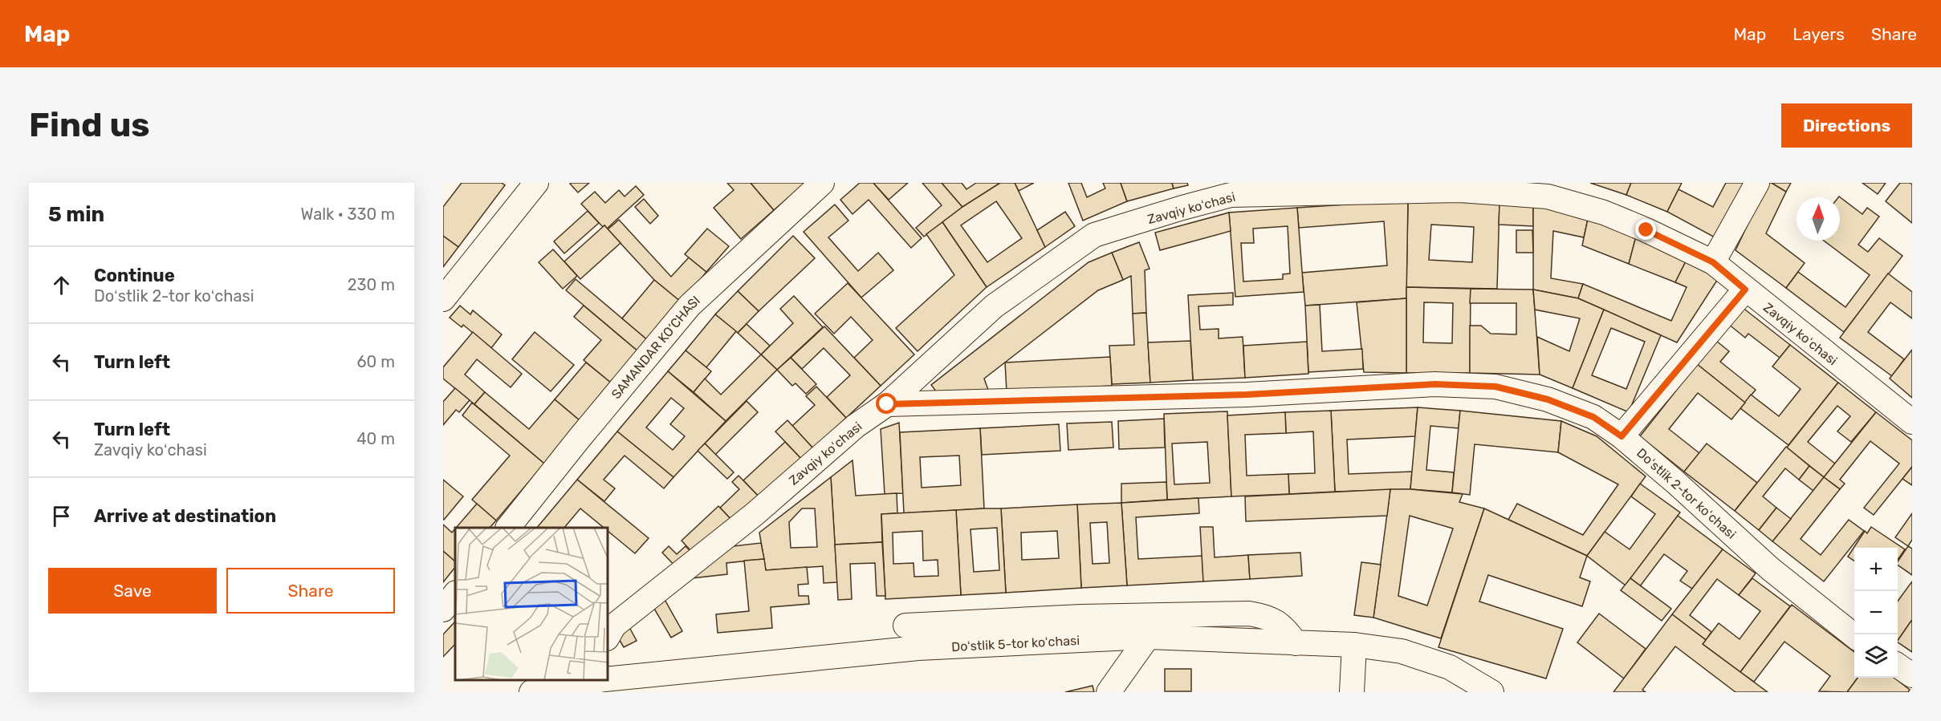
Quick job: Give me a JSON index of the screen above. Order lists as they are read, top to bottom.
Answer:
{
  "streets": {
    "street": [
      "Zavqiy koʻchasi",
      "SAMANDAR KO‘CHASI",
      "Doʻstlik 2-tor koʻchasi",
      "Doʻstlik 5-tor koʻchasi"
    ]
  },
  "crossings": [
    ["Zavqiy koʻchasi", "Doʻstlik 2-tor koʻchasi"]
  ],
  "north": "top",
  "page": {
    "header": "Map",
    "nav": ["Map", "Layers", "Share"],
    "buttons": [
      "Directions",
      ["Save", "Share"]
    ],
    "title": "Find us",
    "heading": ["5 min", "Walk · 330 m"],
    "list": [
      ["Continue", "Doʻstlik 2-tor koʻchasi", "230 m"],
      ["Turn left", "60 m"],
      ["Turn left", "Zavqiy koʻchasi", "40 m"],
      "Arrive at destination"
    ],
    "map_buttons": ["+", "−"]
  }
}
